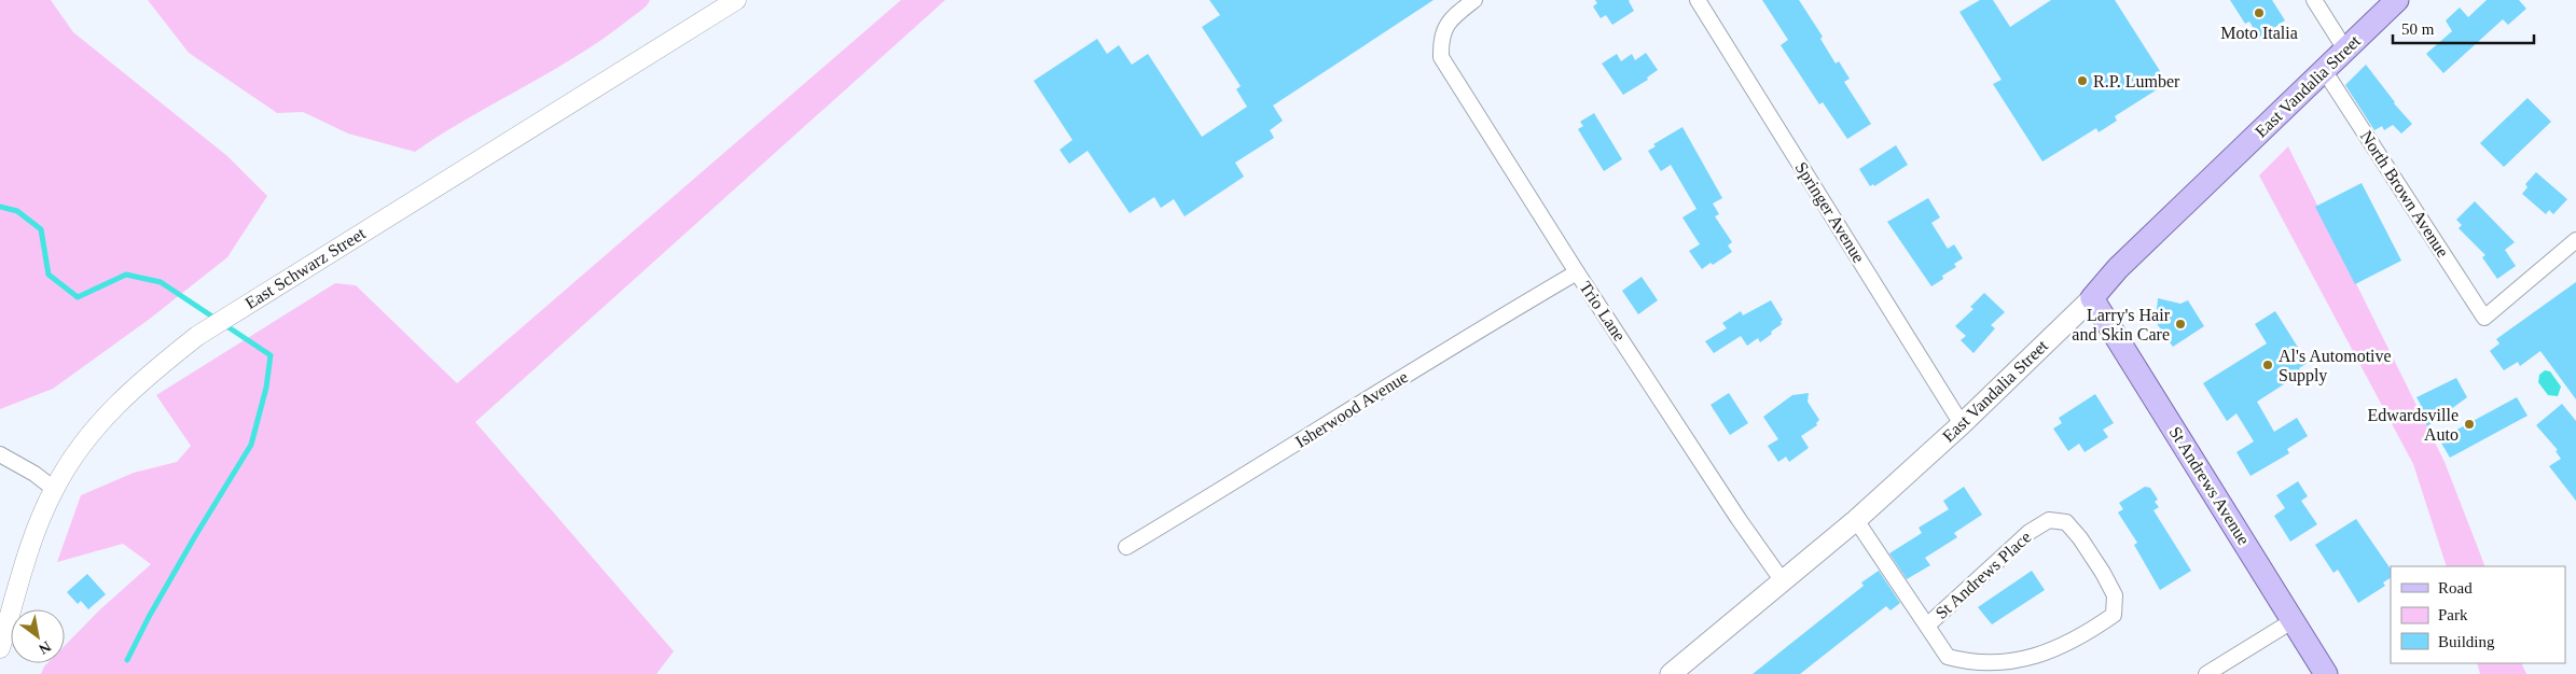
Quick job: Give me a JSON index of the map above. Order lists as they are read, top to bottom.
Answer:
{
  "streets": {
    "main road": ["East Vandalia Street", "St Andrews Avenue"],
    "street": [
      "North Brown Avenue",
      "Springer Avenue",
      "East Schwarz Street",
      "Trio Lane",
      "Isherwood Avenue",
      "St Andrews Place"
    ]
  },
  "crossings": [
    ["East Vandalia Street", "North Brown Avenue"],
    ["East Vandalia Street", "Springer Avenue"],
    ["East Vandalia Street", "Trio Lane"],
    ["East Vandalia Street", "St Andrews Avenue"],
    ["East Vandalia Street", "St Andrews Place"],
    ["Trio Lane", "Isherwood Avenue"]
  ],
  "places": [
    "Moto Italia",
    "R.P. Lumber",
    "Larry's Hair and Skin Care",
    "Al's Automotive Supply",
    "Edwardsville Auto"
  ],
  "legend": ["Road", "Park", "Building"],
  "scale_bar": "50 m",
  "north": "bottom right"
}
